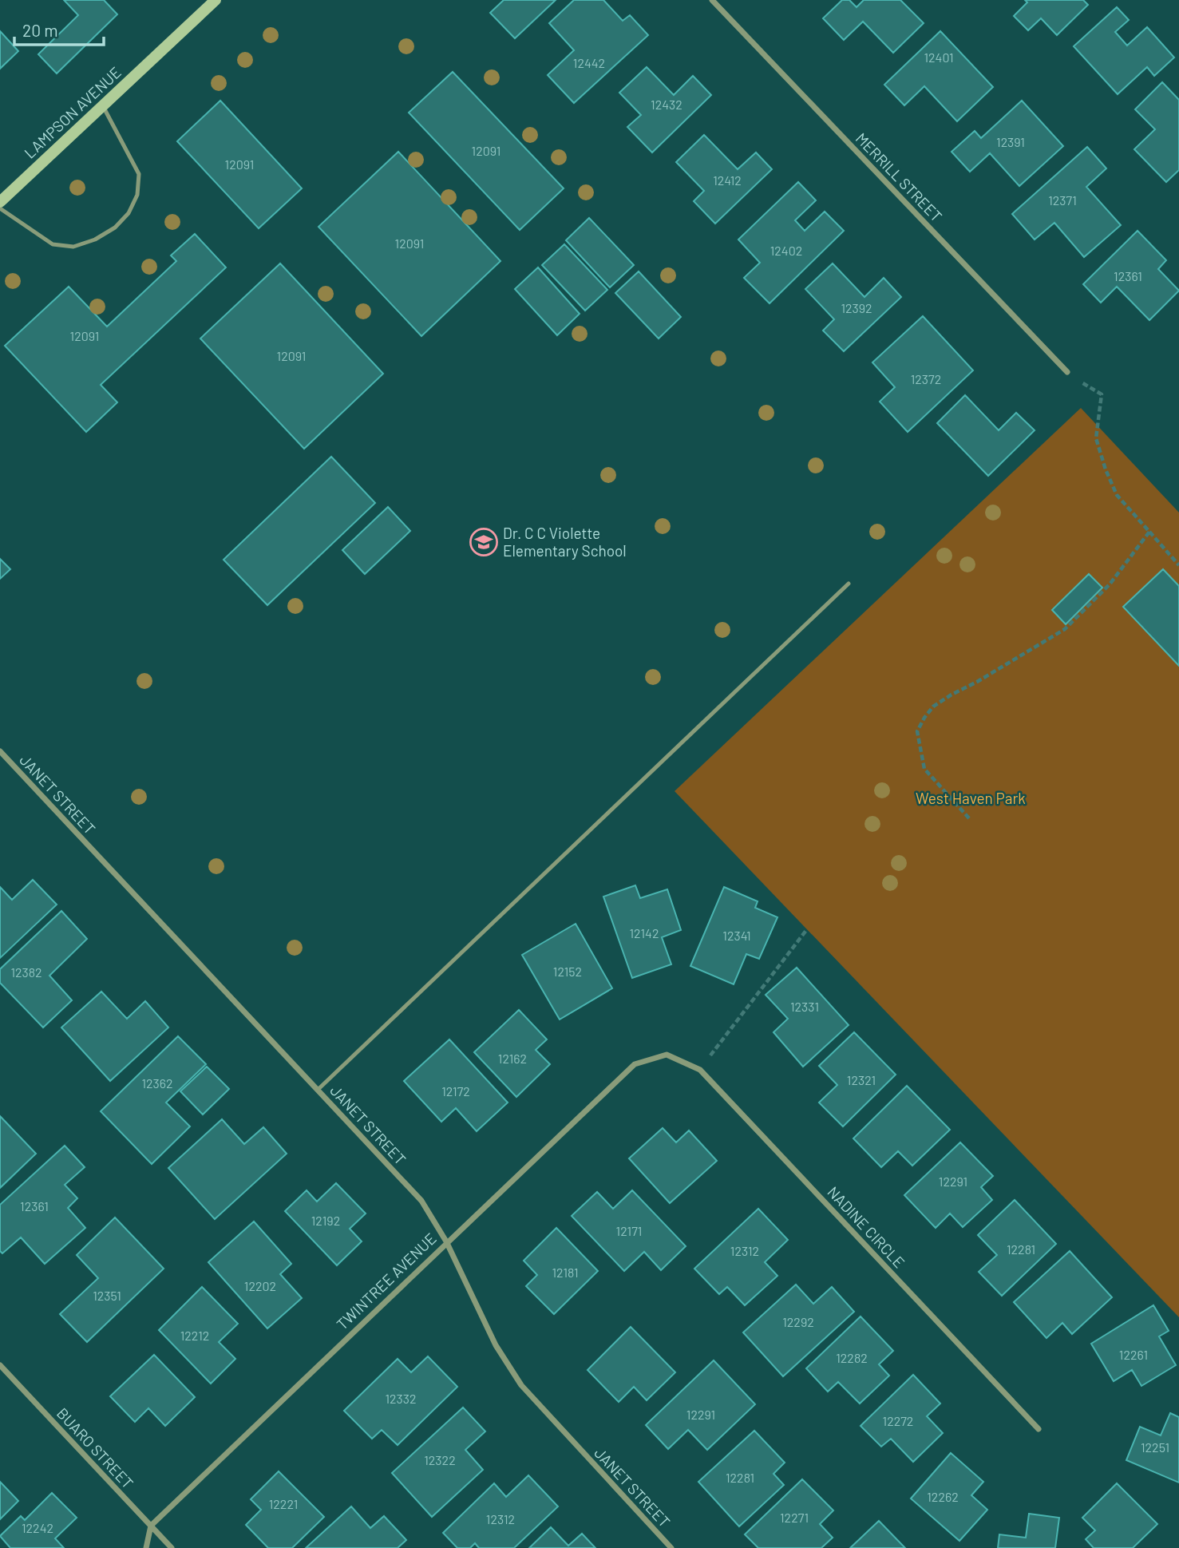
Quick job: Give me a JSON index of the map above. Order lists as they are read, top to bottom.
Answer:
{
  "streets": {
    "street": [
      "LAMPSON AVENUE",
      "MERRILL STREET",
      "JANET STREET",
      "NADINE CIRCLE",
      "TWINTREE AVENUE",
      "BUARO STREET"
    ]
  },
  "crossings": [
    ["JANET STREET", "TWINTREE AVENUE"],
    ["NADINE CIRCLE", "TWINTREE AVENUE"],
    ["TWINTREE AVENUE", "BUARO STREET"]
  ],
  "parks": ["West Haven Park"],
  "places": {
    "school or university": ["Dr. C C Violette Elementary School"]
  },
  "house_numbers": [
    "12401",
    "12442",
    "12432",
    "12391",
    "12091",
    "12091",
    "12412",
    "12371",
    "12091",
    "12402",
    "12361",
    "12392",
    "12091",
    "12091",
    "12372",
    "12142",
    "12341",
    "12152",
    "12382",
    "12331",
    "12162",
    "12321",
    "12362",
    "12172",
    "12291",
    "12361",
    "12192",
    "12171",
    "12281",
    "12312",
    "12181",
    "12202",
    "12351",
    "12292",
    "12212",
    "12261",
    "12282",
    "12332",
    "12291",
    "12272",
    "12251",
    "12322",
    "12281",
    "12262",
    "12221",
    "12271",
    "12312",
    "12242"
  ],
  "scale_bar": "20 m"
}
